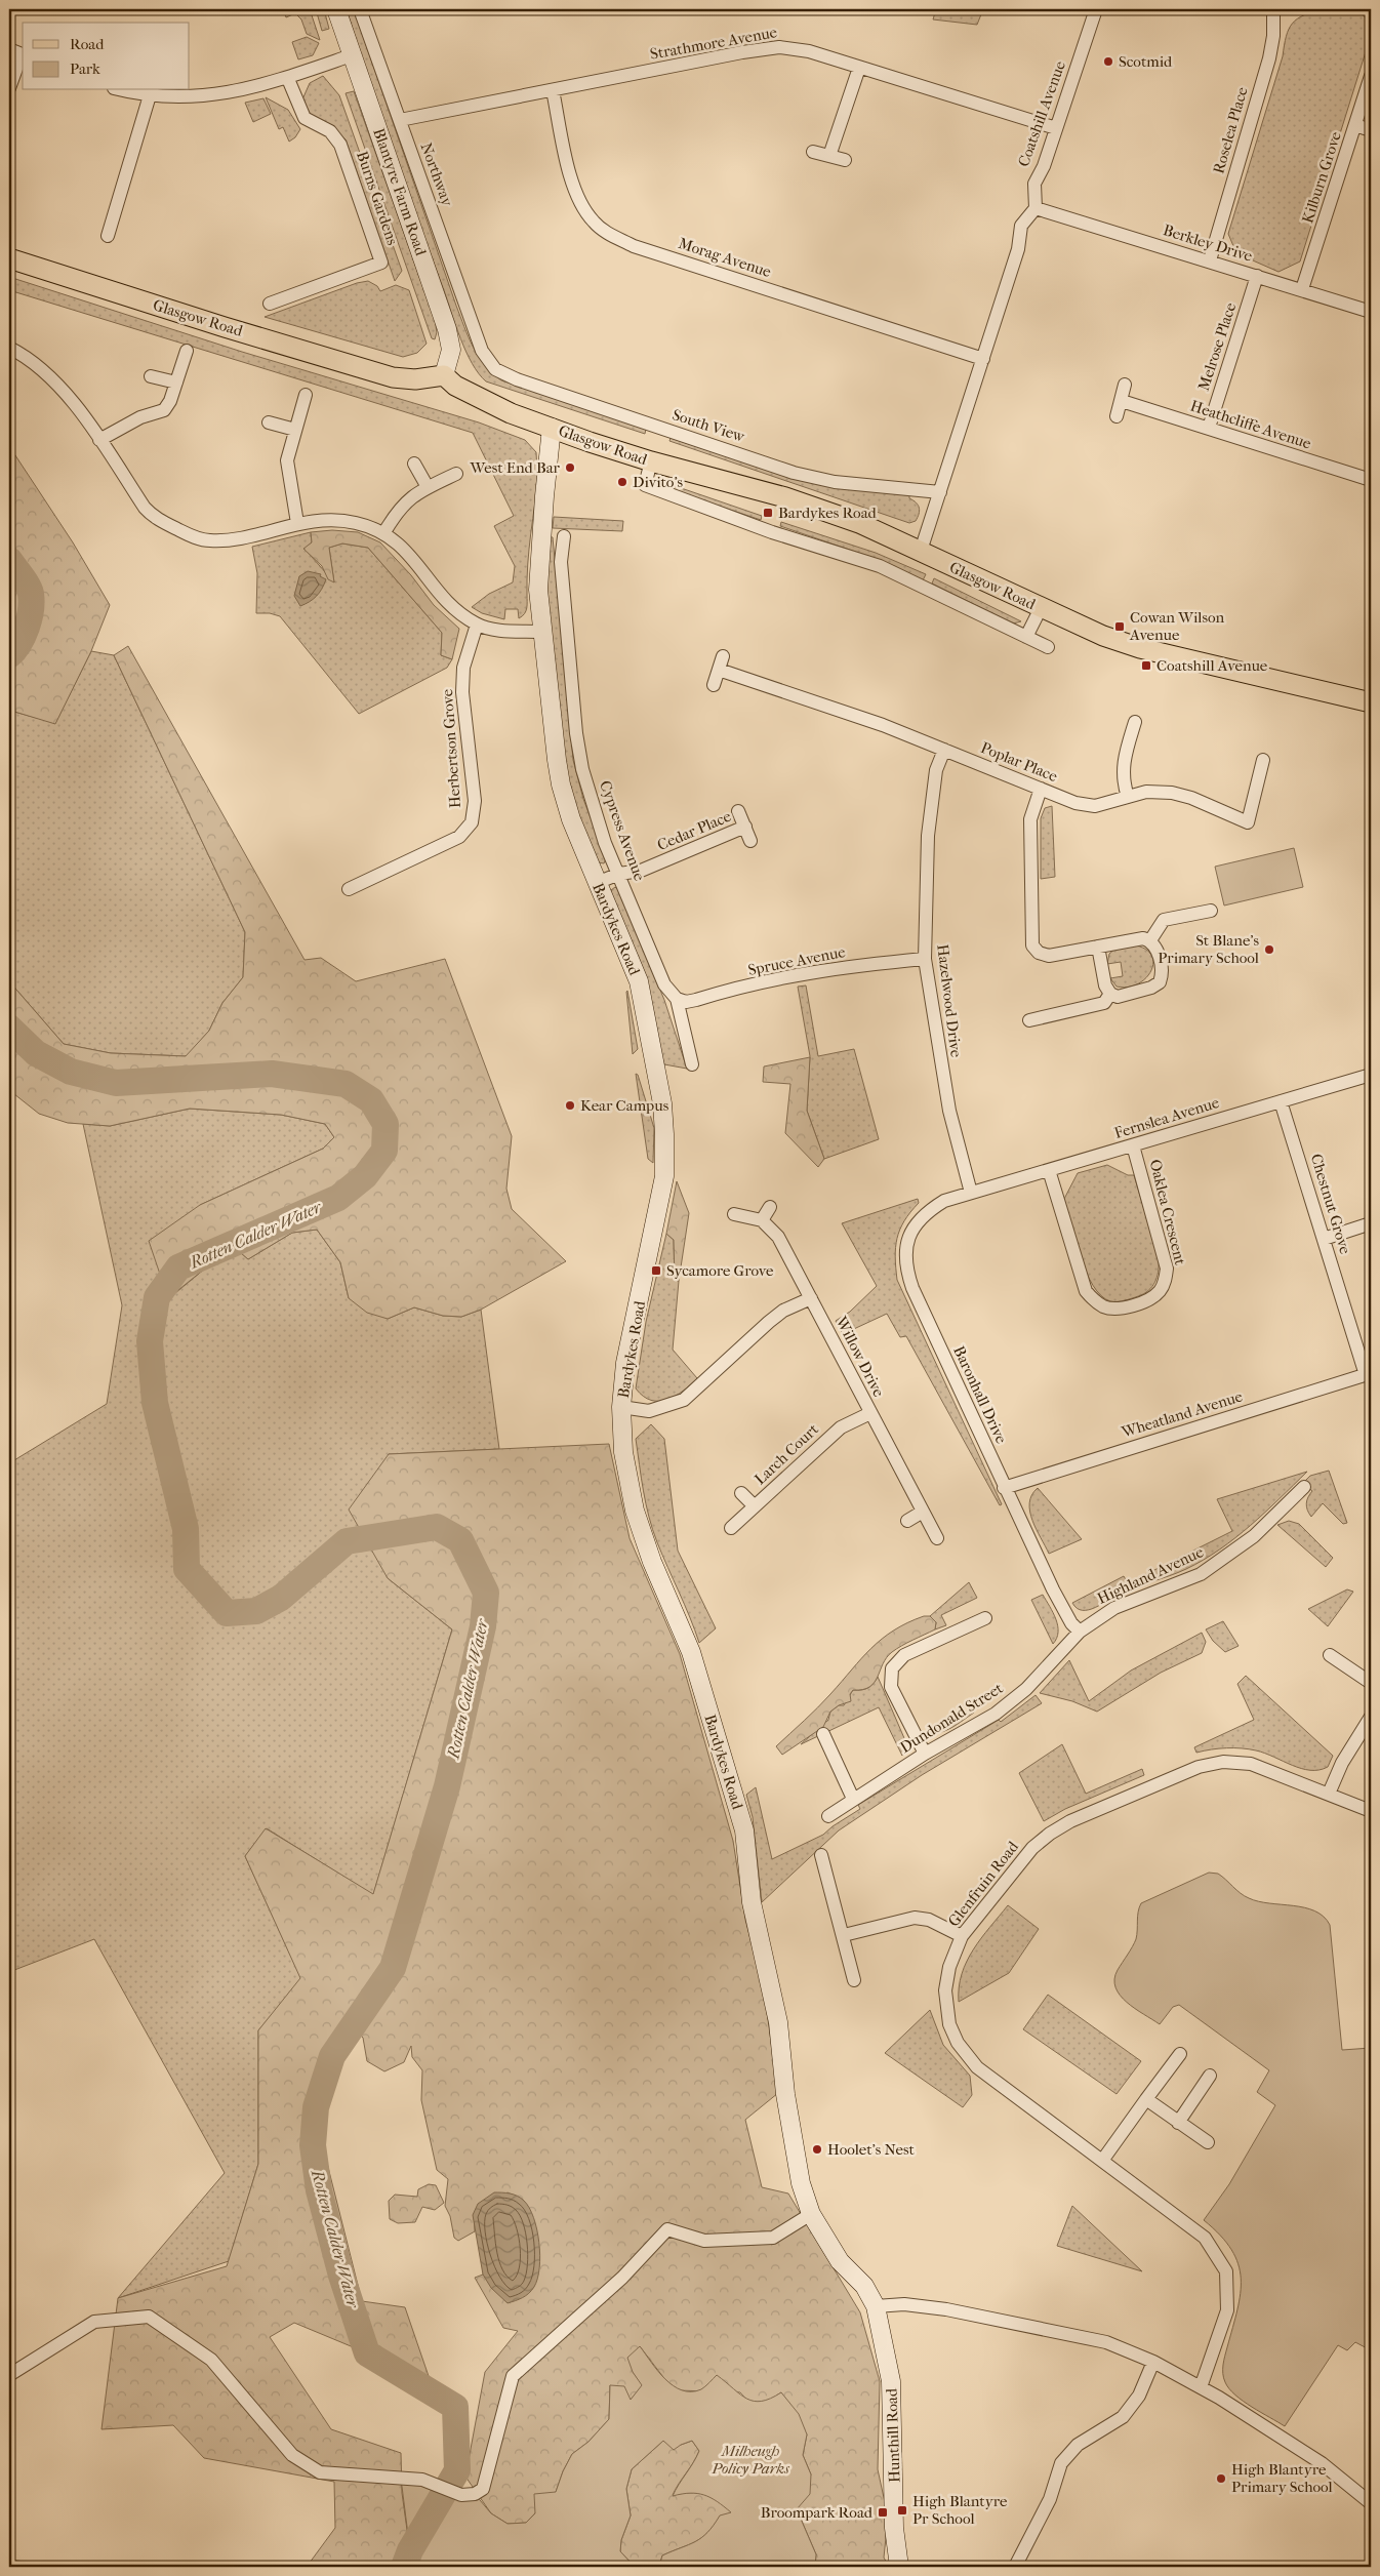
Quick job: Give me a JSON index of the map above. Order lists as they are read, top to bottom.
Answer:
{
  "streets": {
    "main road": [
      "Blantyre Farm Road",
      "Glasgow Road",
      "Bardykes Road",
      "Hunthill Road"
    ],
    "street": [
      "Strathmore Avenue",
      "Coatshill Avenue",
      "Roselea Place",
      "Northway",
      "Kilburn Grove",
      "Burns Gardens",
      "Berkley Drive",
      "Morag Avenue",
      "Melrose Place",
      "Heathcliffe Avenue",
      "South View",
      "Herbertson Grove",
      "Poplar Place",
      "Cypress Avenue",
      "Cedar Place",
      "Spruce Avenue",
      "Hazelwood Drive",
      "Fernslea Avenue",
      "Chestnut Grove",
      "Oaklea Crescent",
      "Willow Drive",
      "Baronhall Drive",
      "Wheatland Avenue",
      "Larch Court",
      "Highland Avenue",
      "Dundonald Street",
      "Glenfruin Road"
    ]
  },
  "crossings": [
    ["Strathmore Avenue", "Coatshill Avenue"],
    ["Strathmore Avenue", "Northway"],
    ["Strathmore Avenue", "Morag Avenue"],
    ["Coatshill Avenue", "Berkley Drive"],
    ["Roselea Place", "Berkley Drive"],
    ["Northway", "South View"],
    ["Kilburn Grove", "Berkley Drive"],
    ["Blantyre Farm Road", "Glasgow Road"],
    ["Berkley Drive", "Melrose Place"],
    ["Glasgow Road", "Bardykes Road"],
    ["Melrose Place", "Heathcliffe Avenue"],
    ["Poplar Place", "Hazelwood Drive"],
    ["Cypress Avenue", "Cedar Place"],
    ["Cypress Avenue", "Spruce Avenue"],
    ["Cedar Place", "Bardykes Road"],
    ["Bardykes Road", "Hunthill Road"],
    ["Spruce Avenue", "Hazelwood Drive"],
    ["Hazelwood Drive", "Fernslea Avenue"],
    ["Hazelwood Drive", "Baronhall Drive"],
    ["Fernslea Avenue", "Chestnut Grove"],
    ["Fernslea Avenue", "Oaklea Crescent"],
    ["Fernslea Avenue", "Baronhall Drive"],
    ["Chestnut Grove", "Wheatland Avenue"],
    ["Willow Drive", "Larch Court"],
    ["Baronhall Drive", "Wheatland Avenue"],
    ["Baronhall Drive", "Highland Avenue"],
    ["Baronhall Drive", "Dundonald Street"],
    ["Highland Avenue", "Dundonald Street"]
  ],
  "water": ["Rotten Calder Water"],
  "parks": ["Milheugh Policy Parks"],
  "places": {
    "other": [
      "Scotmid",
      "West End Bar",
      "Divito's",
      "St Blane's Primary School",
      "Kear Campus",
      "Hoolet's Nest",
      "High Blantyre Primary School"
    ],
    "transit": [
      "Bardykes Road",
      "Cowan Wilson Avenue",
      "Coatshill Avenue",
      "Sycamore Grove",
      "High Blantyre Pr School",
      "Broompark Road"
    ]
  },
  "legend": ["Road", "Park"]
}
